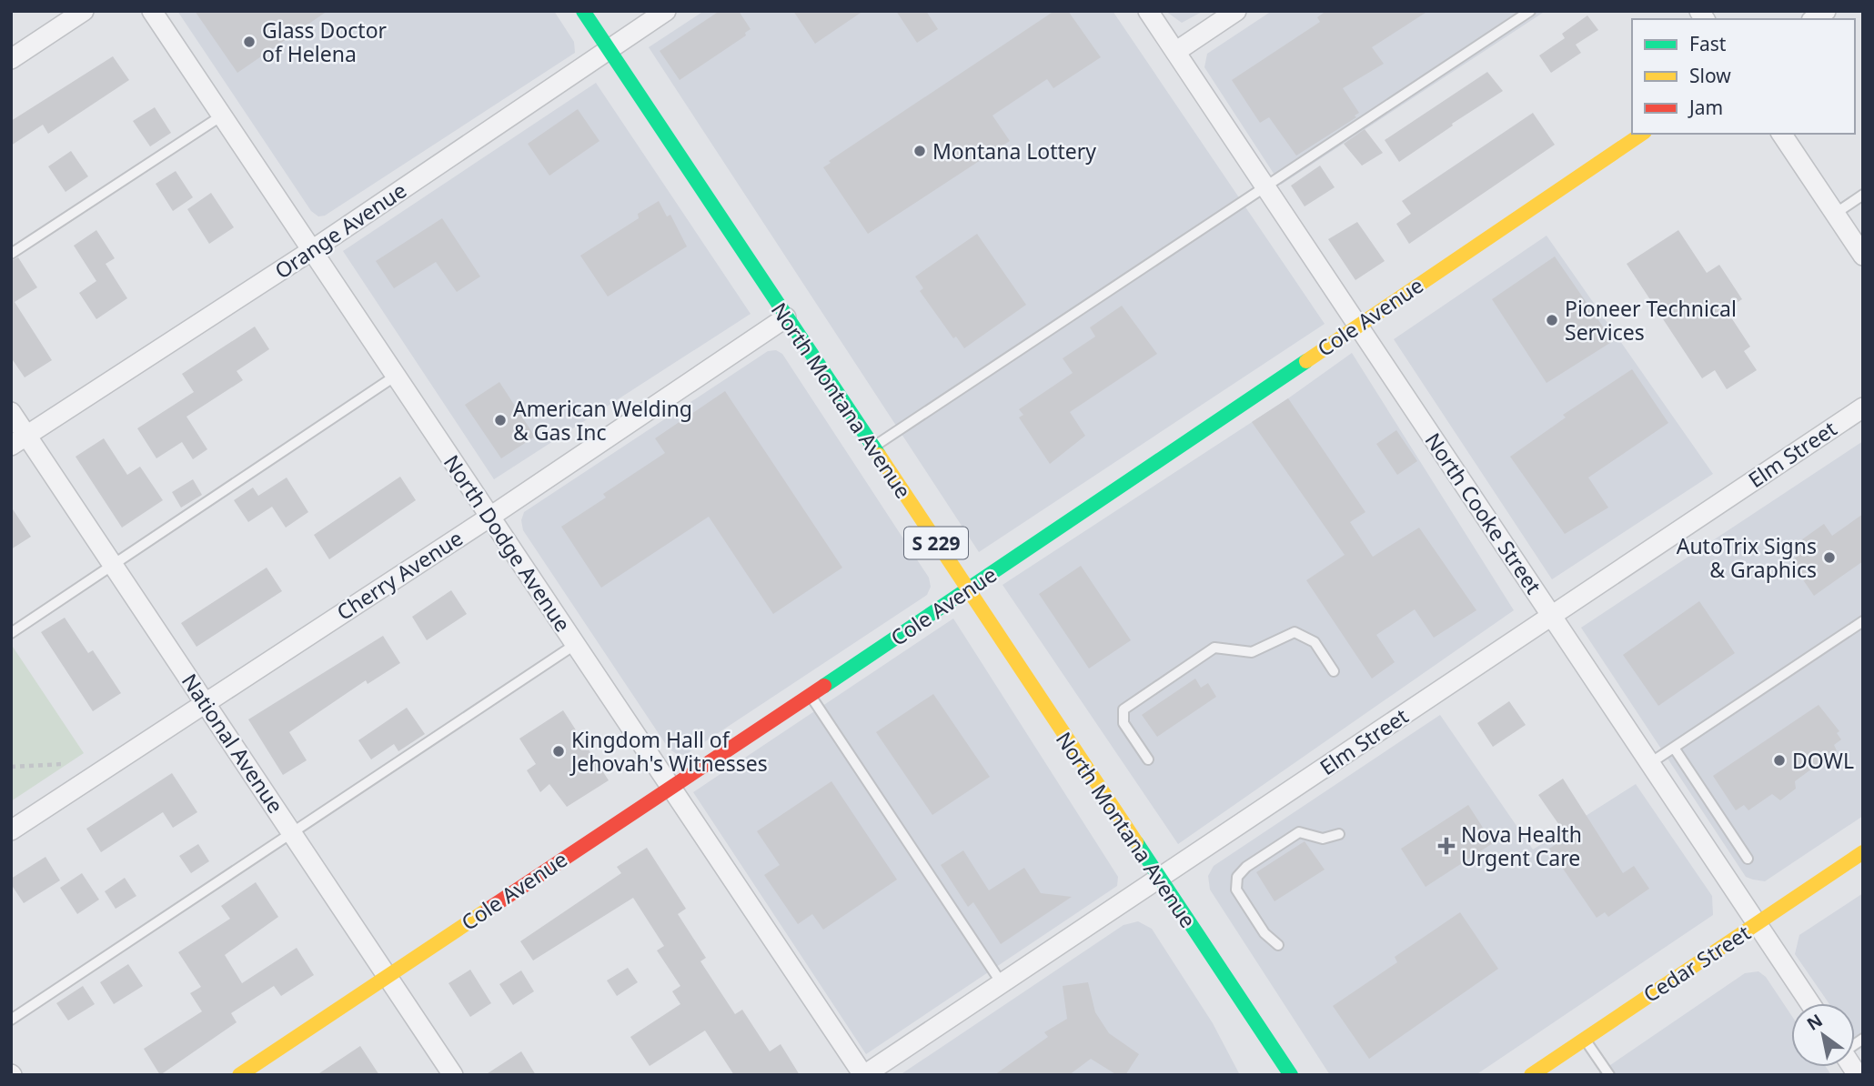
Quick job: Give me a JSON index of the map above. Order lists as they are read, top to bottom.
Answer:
{
  "streets": {
    "street": [
      "Orange Avenue",
      "Cole Avenue",
      "North Montana Avenue",
      "Elm Street",
      "North Cooke Street",
      "North Dodge Avenue",
      "S 229",
      "Cherry Avenue",
      "National Avenue",
      "Cedar Street"
    ]
  },
  "crossings": [
    ["Orange Avenue", "North Montana Avenue"],
    ["Orange Avenue", "North Dodge Avenue"],
    ["Orange Avenue", "National Avenue"],
    ["Cole Avenue", "North Montana Avenue"],
    ["Cole Avenue", "North Cooke Street"],
    ["Cole Avenue", "North Dodge Avenue"],
    ["Cole Avenue", "National Avenue"],
    ["North Montana Avenue", "Elm Street"],
    ["North Montana Avenue", "Cherry Avenue"],
    ["Elm Street", "North Cooke Street"],
    ["Elm Street", "North Dodge Avenue"],
    ["North Cooke Street", "Cedar Street"],
    ["North Dodge Avenue", "Cherry Avenue"],
    ["Cherry Avenue", "National Avenue"]
  ],
  "places": {
    "other": [
      "Glass Doctor of Helena",
      "Montana Lottery",
      "Pioneer Technical Services",
      "American Welding & Gas Inc",
      "AutoTrix Signs & Graphics",
      "Kingdom Hall of Jehovah's Witnesses",
      "DOWL"
    ],
    "health": ["Nova Health Urgent Care"]
  },
  "legend": ["Fast", "Slow", "Jam"],
  "north": "top left"
}
